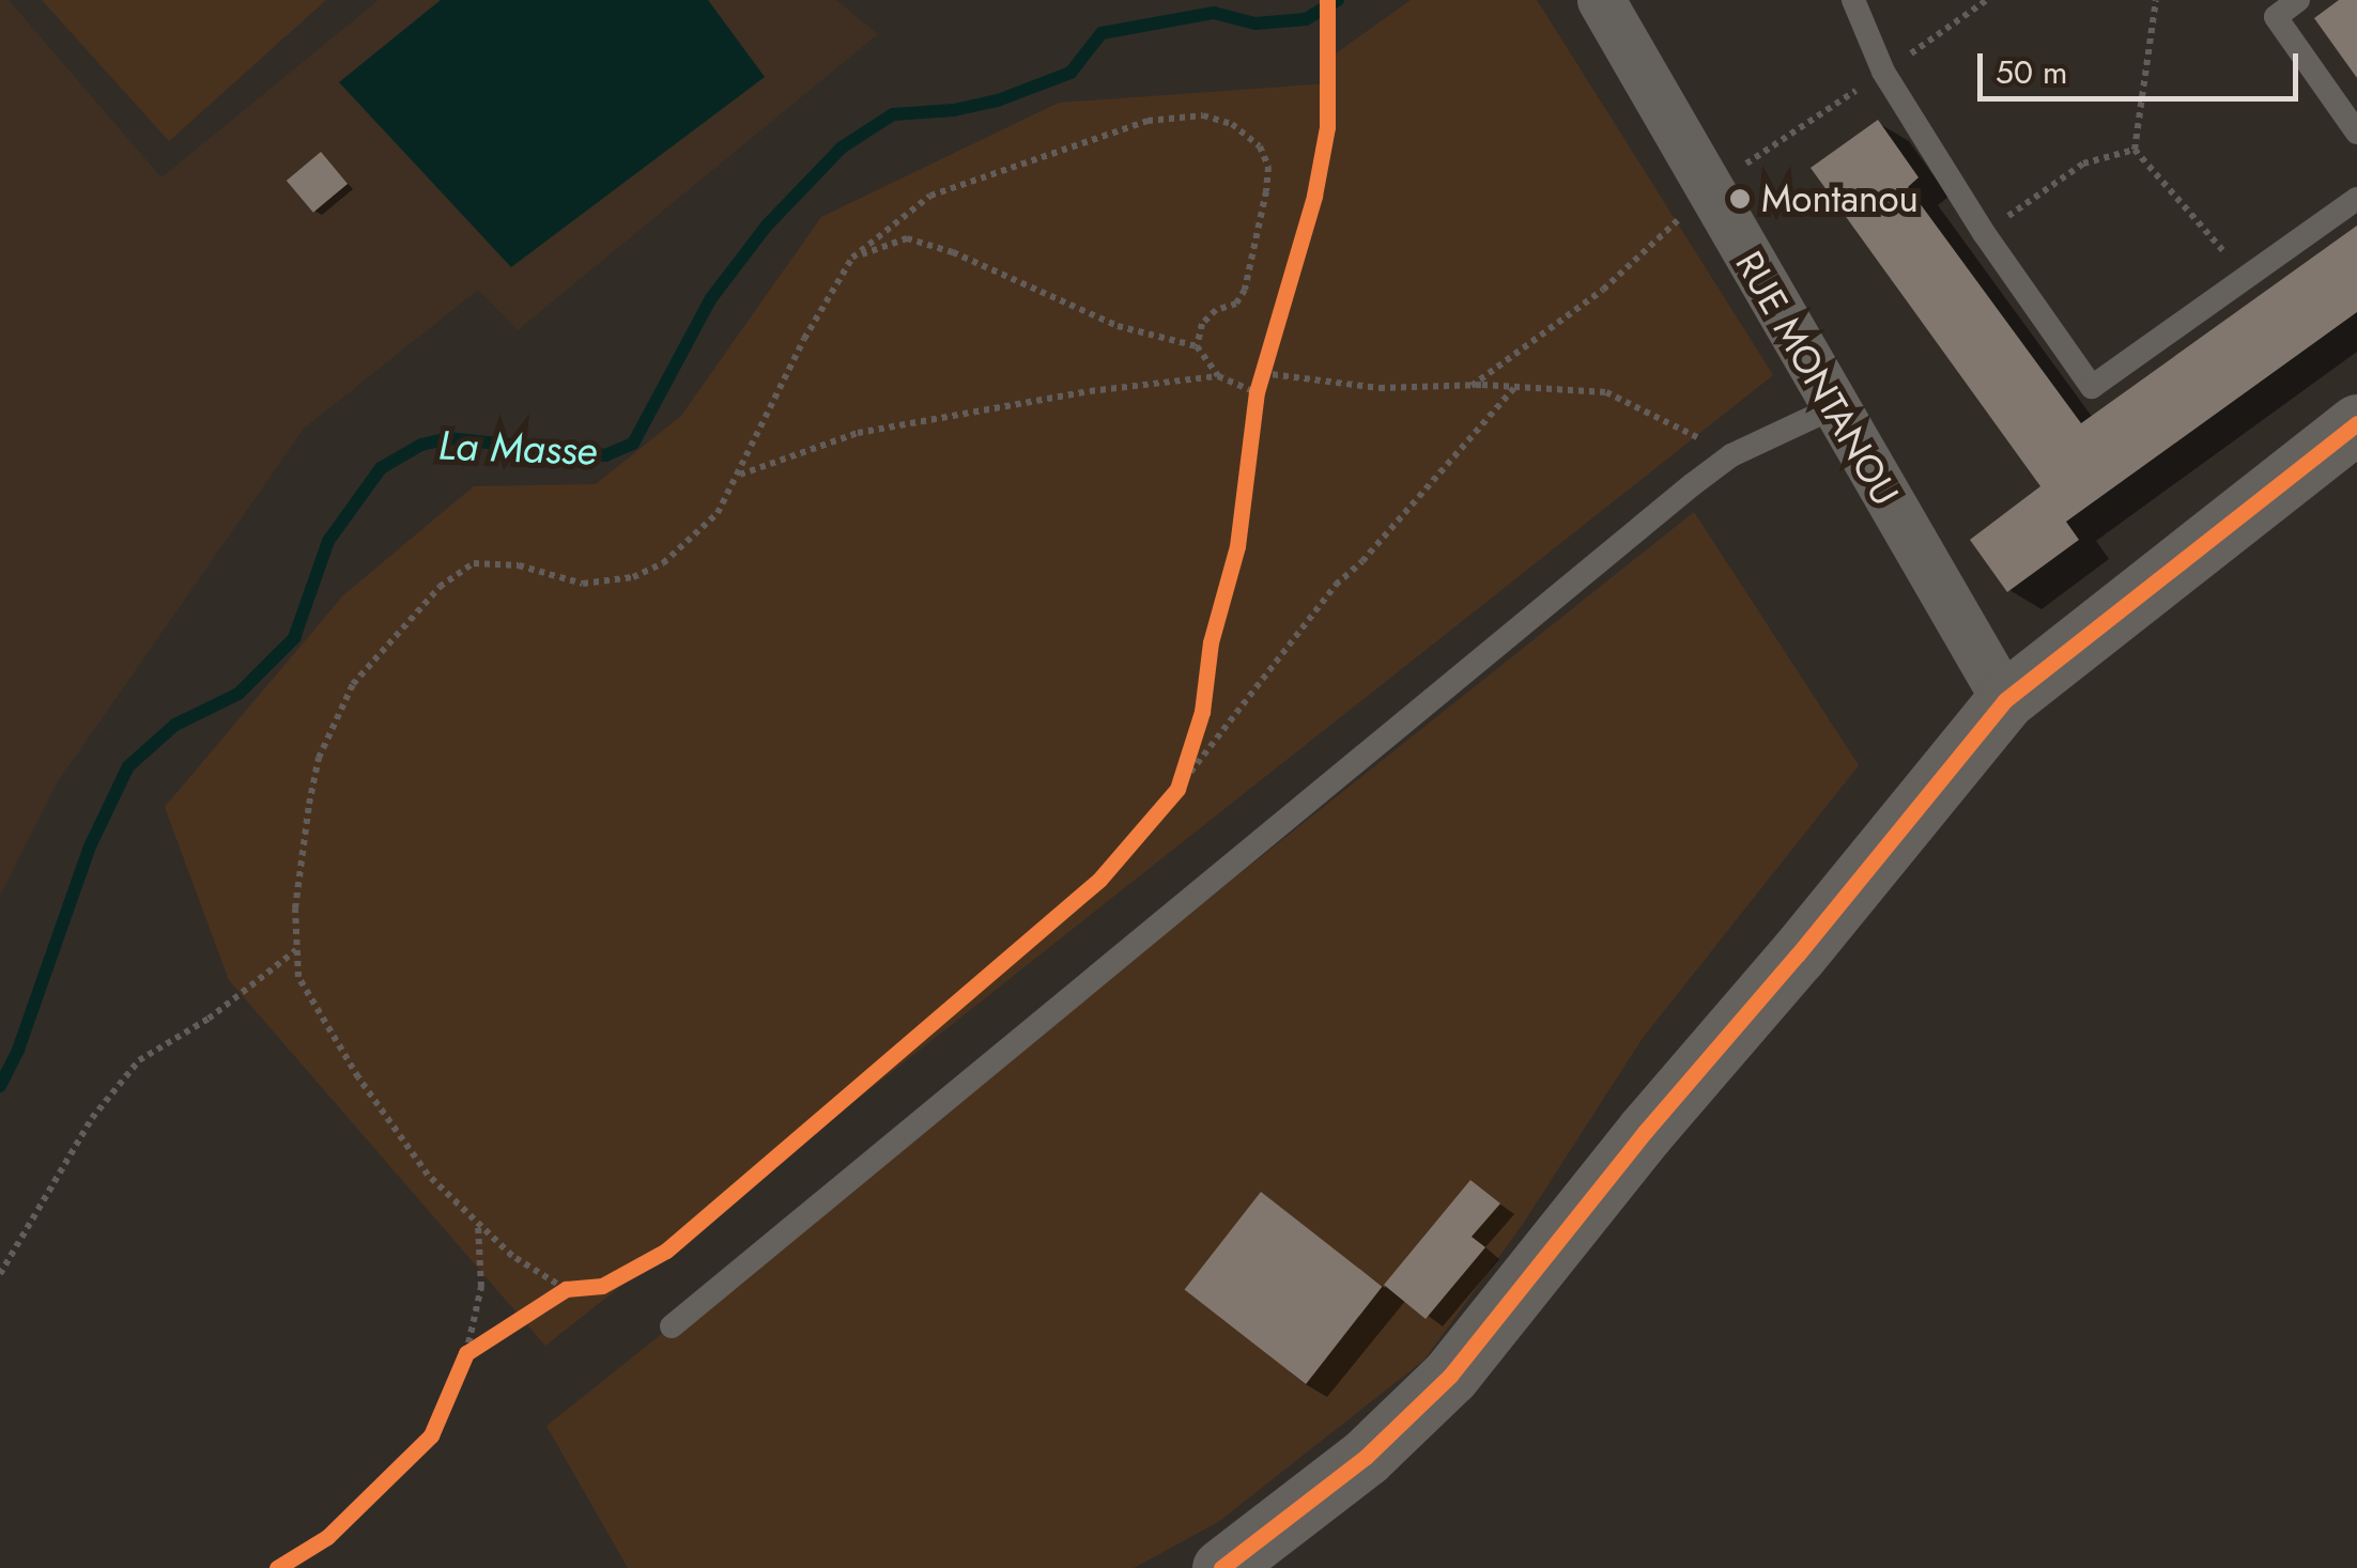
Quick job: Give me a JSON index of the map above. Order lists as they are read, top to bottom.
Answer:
{
  "streets": {
    "street": ["RUE MONTANOU"]
  },
  "water": ["La Masse"],
  "places": ["Montanou"],
  "scale_bar": "50 m"
}
